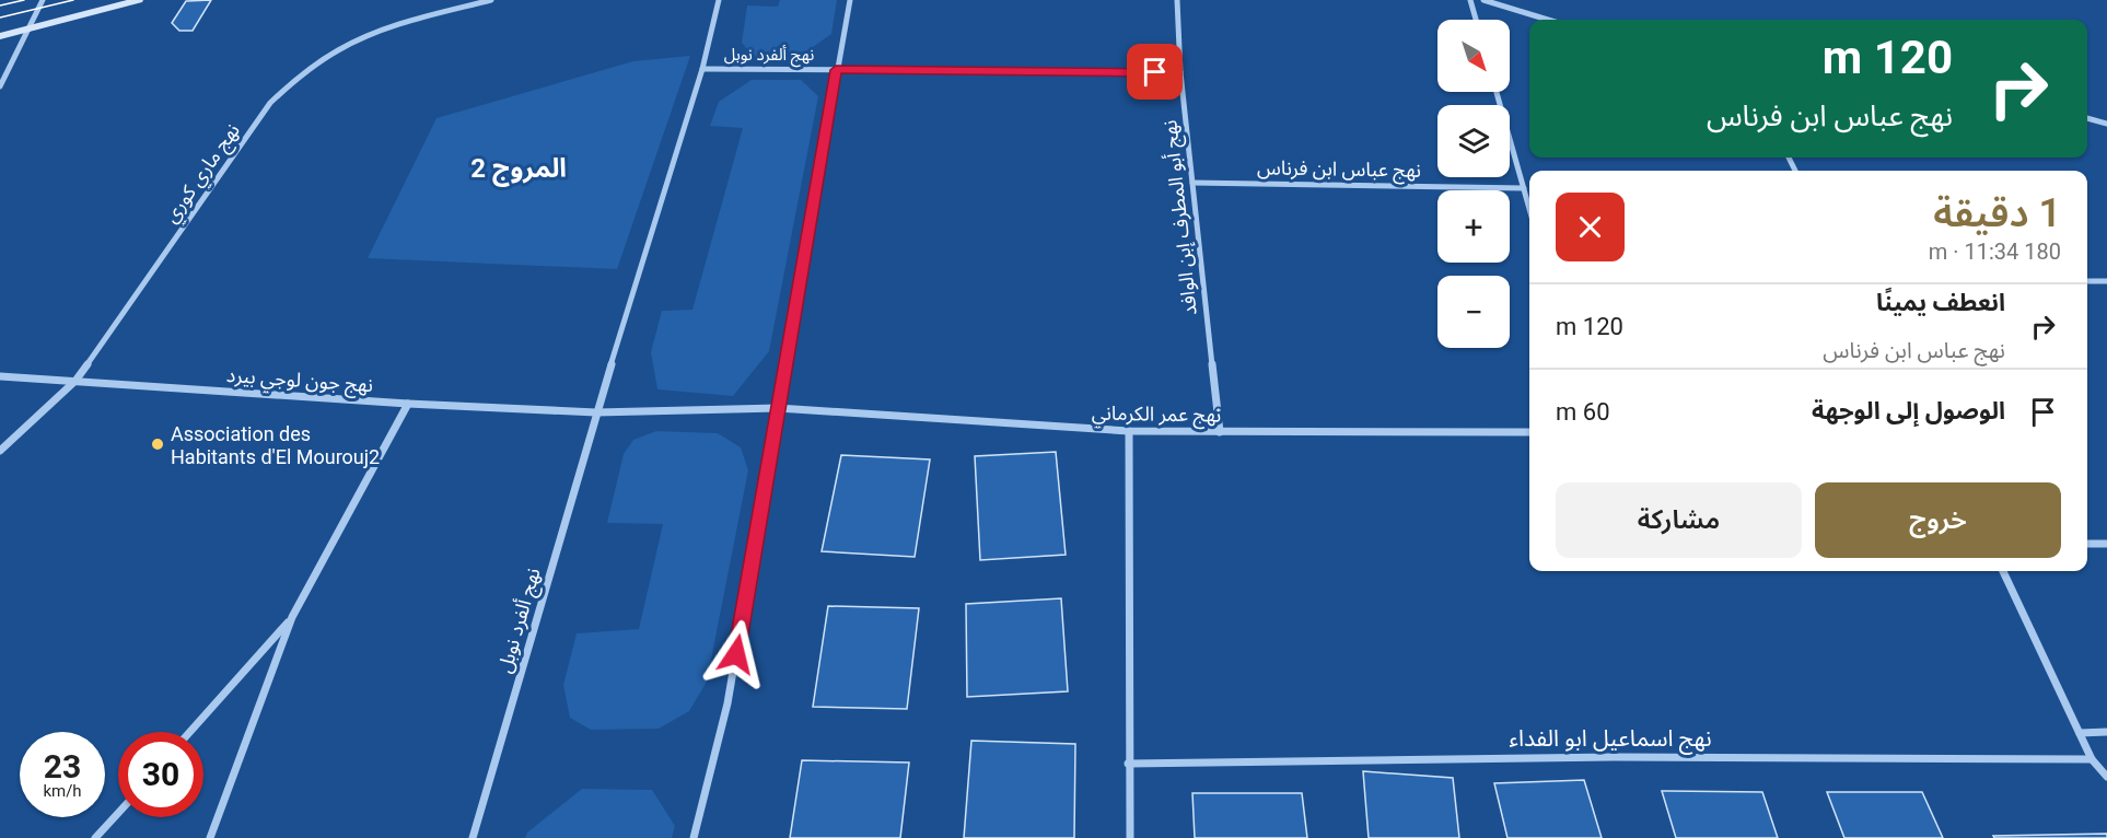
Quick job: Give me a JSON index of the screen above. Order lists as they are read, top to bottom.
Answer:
{
  "streets": {
    "street": [
      "نهج ألفرد نوبل",
      "نهج عباس ابن فرناس",
      "نهج ماري كوري",
      "نهج أبو المطرف إبن الوافد",
      "نهج جون لوجي بيرد",
      "نهج عمر الكرماني",
      "نهج اسماعيل ابو الفداء"
    ]
  },
  "crossings": [
    ["نهج ألفرد نوبل", "نهج جون لوجي بيرد"],
    ["نهج ألفرد نوبل", "نهج عمر الكرماني"],
    ["نهج عباس ابن فرناس", "نهج أبو المطرف إبن الوافد"],
    ["نهج ماري كوري", "نهج جون لوجي بيرد"],
    ["نهج أبو المطرف إبن الوافد", "نهج عمر الكرماني"]
  ],
  "districts": ["المروج 2"],
  "places": ["Association des Habitants d'El Mourouj2"],
  "north": "bottom right",
  "page": {
    "map_buttons": ["+", "−"],
    "turn": ["120 m", "نهج عباس ابن فرناس"],
    "heading": ["1 دقيقة", "180 m · 11:34"],
    "list": [
      {
        "name": "انعطف يمينًا",
        "note": "نهج عباس ابن فرناس",
        "value": "120 m"
      },
      {
        "name": "الوصول إلى الوجهة",
        "value": "60 m"
      }
    ],
    "buttons": ["خروج", "مشاركة"],
    "speed": "23 km/h",
    "limit": "30"
  }
}
